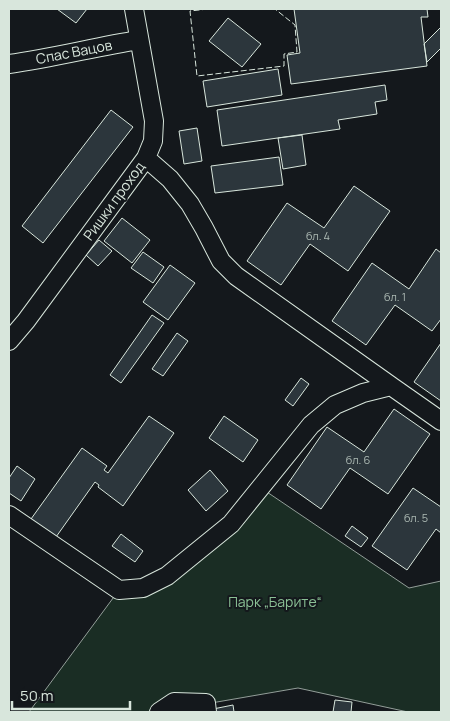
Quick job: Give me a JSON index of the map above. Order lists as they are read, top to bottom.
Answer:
{
  "streets": {
    "street": ["Спас Вацов", "Ришки проход"]
  },
  "crossings": [
    ["Спас Вацов", "Ришки проход"]
  ],
  "parks": ["Парк „Барите“"],
  "house_numbers": [
    "бл. 4",
    "бл. 1",
    "бл. 6",
    "бл. 5"
  ],
  "scale_bar": "50 m"
}
